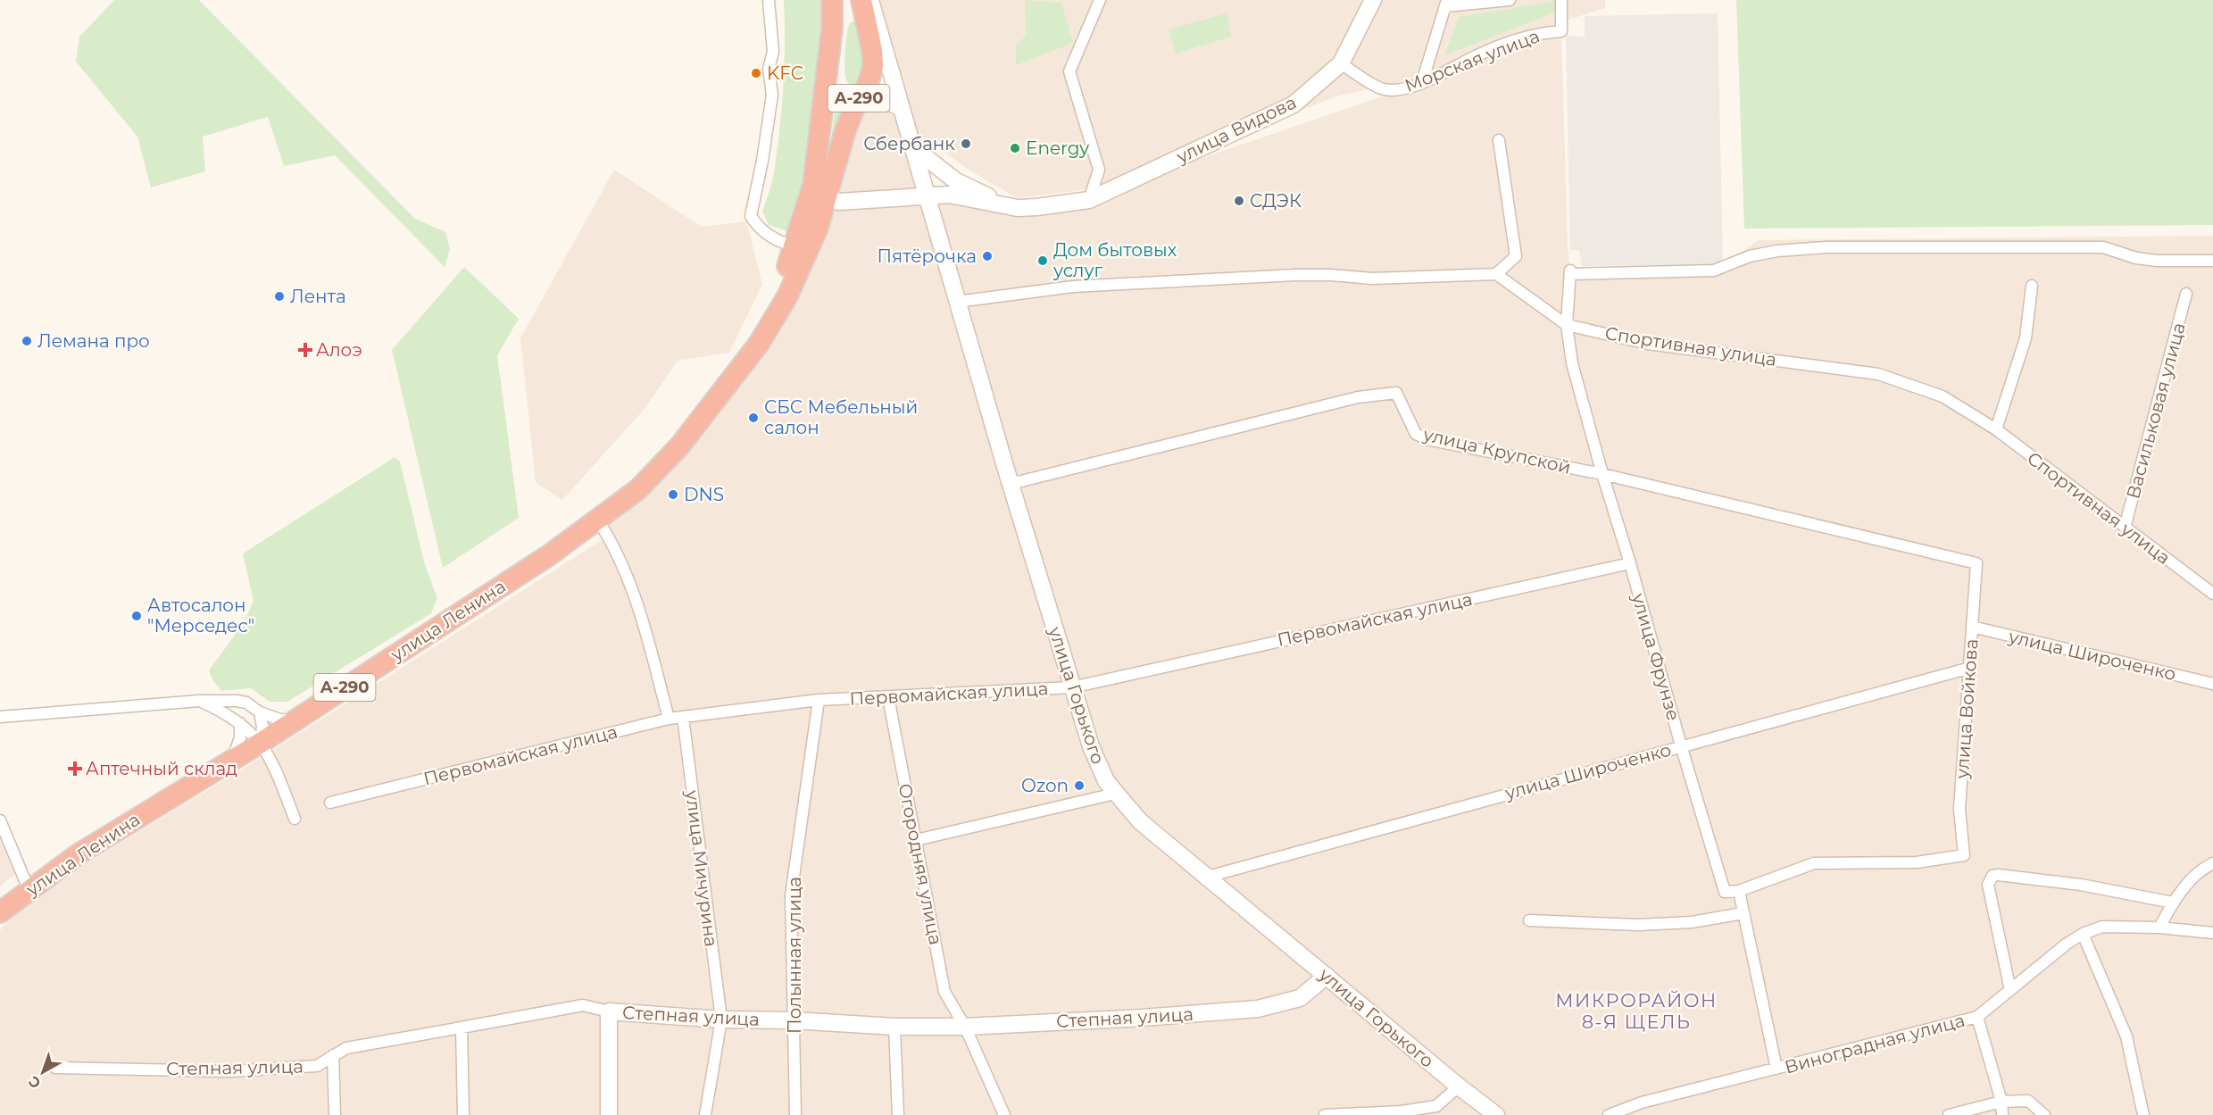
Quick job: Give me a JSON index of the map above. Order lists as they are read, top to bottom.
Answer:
{
  "streets": {
    "highway": ["А-290", "улица Ленина"],
    "main road": ["улица Видова", "улица Горького", "Степная улица"],
    "street": [
      "Морская улица",
      "Спортивная улица",
      "Васильковая улица",
      "улица Крупской",
      "Первомайская улица",
      "улица Широченко",
      "улица Фрунзе",
      "улица Войкова",
      "Огородняя улица",
      "улица Мичурина",
      "Полынная улица",
      "Виноградная улица"
    ]
  },
  "crossings": [
    ["Морская улица", "улица Видова"],
    ["А-290", "улица Ленина"],
    ["улица Видова", "улица Горького"],
    ["Спортивная улица", "Васильковая улица"],
    ["Спортивная улица", "улица Фрунзе"],
    ["улица Крупской", "улица Фрунзе"],
    ["улица Крупской", "улица Горького"],
    ["улица Крупской", "улица Войкова"],
    ["Первомайская улица", "улица Фрунзе"],
    ["Первомайская улица", "улица Горького"],
    ["Первомайская улица", "Огородняя улица"],
    ["Первомайская улица", "улица Мичурина"],
    ["Первомайская улица", "Полынная улица"],
    ["улица Широченко", "улица Фрунзе"],
    ["улица Широченко", "улица Горького"],
    ["улица Широченко", "улица Войкова"],
    ["улица Фрунзе", "улица Войкова"],
    ["улица Горького", "Степная улица"],
    ["Огородняя улица", "Степная улица"],
    ["улица Мичурина", "Степная улица"],
    ["Полынная улица", "Степная улица"]
  ],
  "districts": ["МИКРОРАЙОН 8-Я ЩЕЛЬ"],
  "places": {
    "other": [
      "KFC",
      "Сбербанк",
      "Energy",
      "СДЭК",
      "Пятёрочка",
      "Дом бытовых услуг",
      "Лента",
      "Лемана про",
      "СБС Мебельный салон",
      "DNS",
      "Автосалон \"Мерседес\"",
      "Ozon"
    ],
    "health": ["Алоэ", "Аптечный склад"]
  },
  "north": "bottom left"
}
